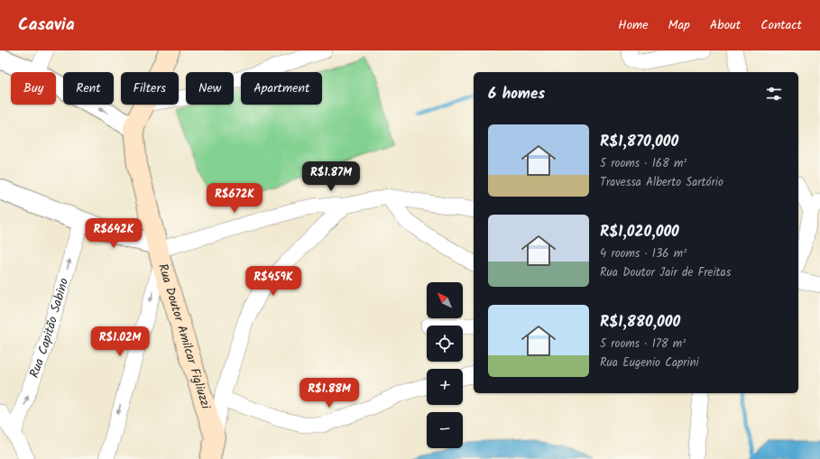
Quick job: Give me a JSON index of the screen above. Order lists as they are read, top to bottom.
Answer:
{
  "streets": {
    "main road": ["Rua Doutor Amilcar Figliuzzi"],
    "street": ["Rua Capitão Sabino"]
  },
  "north": "top left",
  "page": {
    "header": "Casavia",
    "nav": [
      "Home",
      "Map",
      "About",
      "Contact"
    ],
    "chip": [
      "Buy",
      "Rent",
      "Filters",
      "New",
      "Apartment"
    ],
    "heading": "6 homes",
    "list": [
      {
        "name": "R$1,870,000",
        "note": "5 rooms · 168 m² · Travessa Alberto Sartório"
      },
      {
        "name": "R$1,020,000",
        "note": "4 rooms · 136 m² · Rua Doutor Jair de Freitas"
      },
      {
        "name": "R$1,880,000",
        "note": "5 rooms · 178 m² · Rua Eugenio Caprini"
      }
    ],
    "price": [
      "R$1.87M",
      "R$672K",
      "R$642K",
      "R$459K",
      "R$1.02M",
      "R$1.88M"
    ],
    "map_buttons": ["+", "−"]
  }
}
